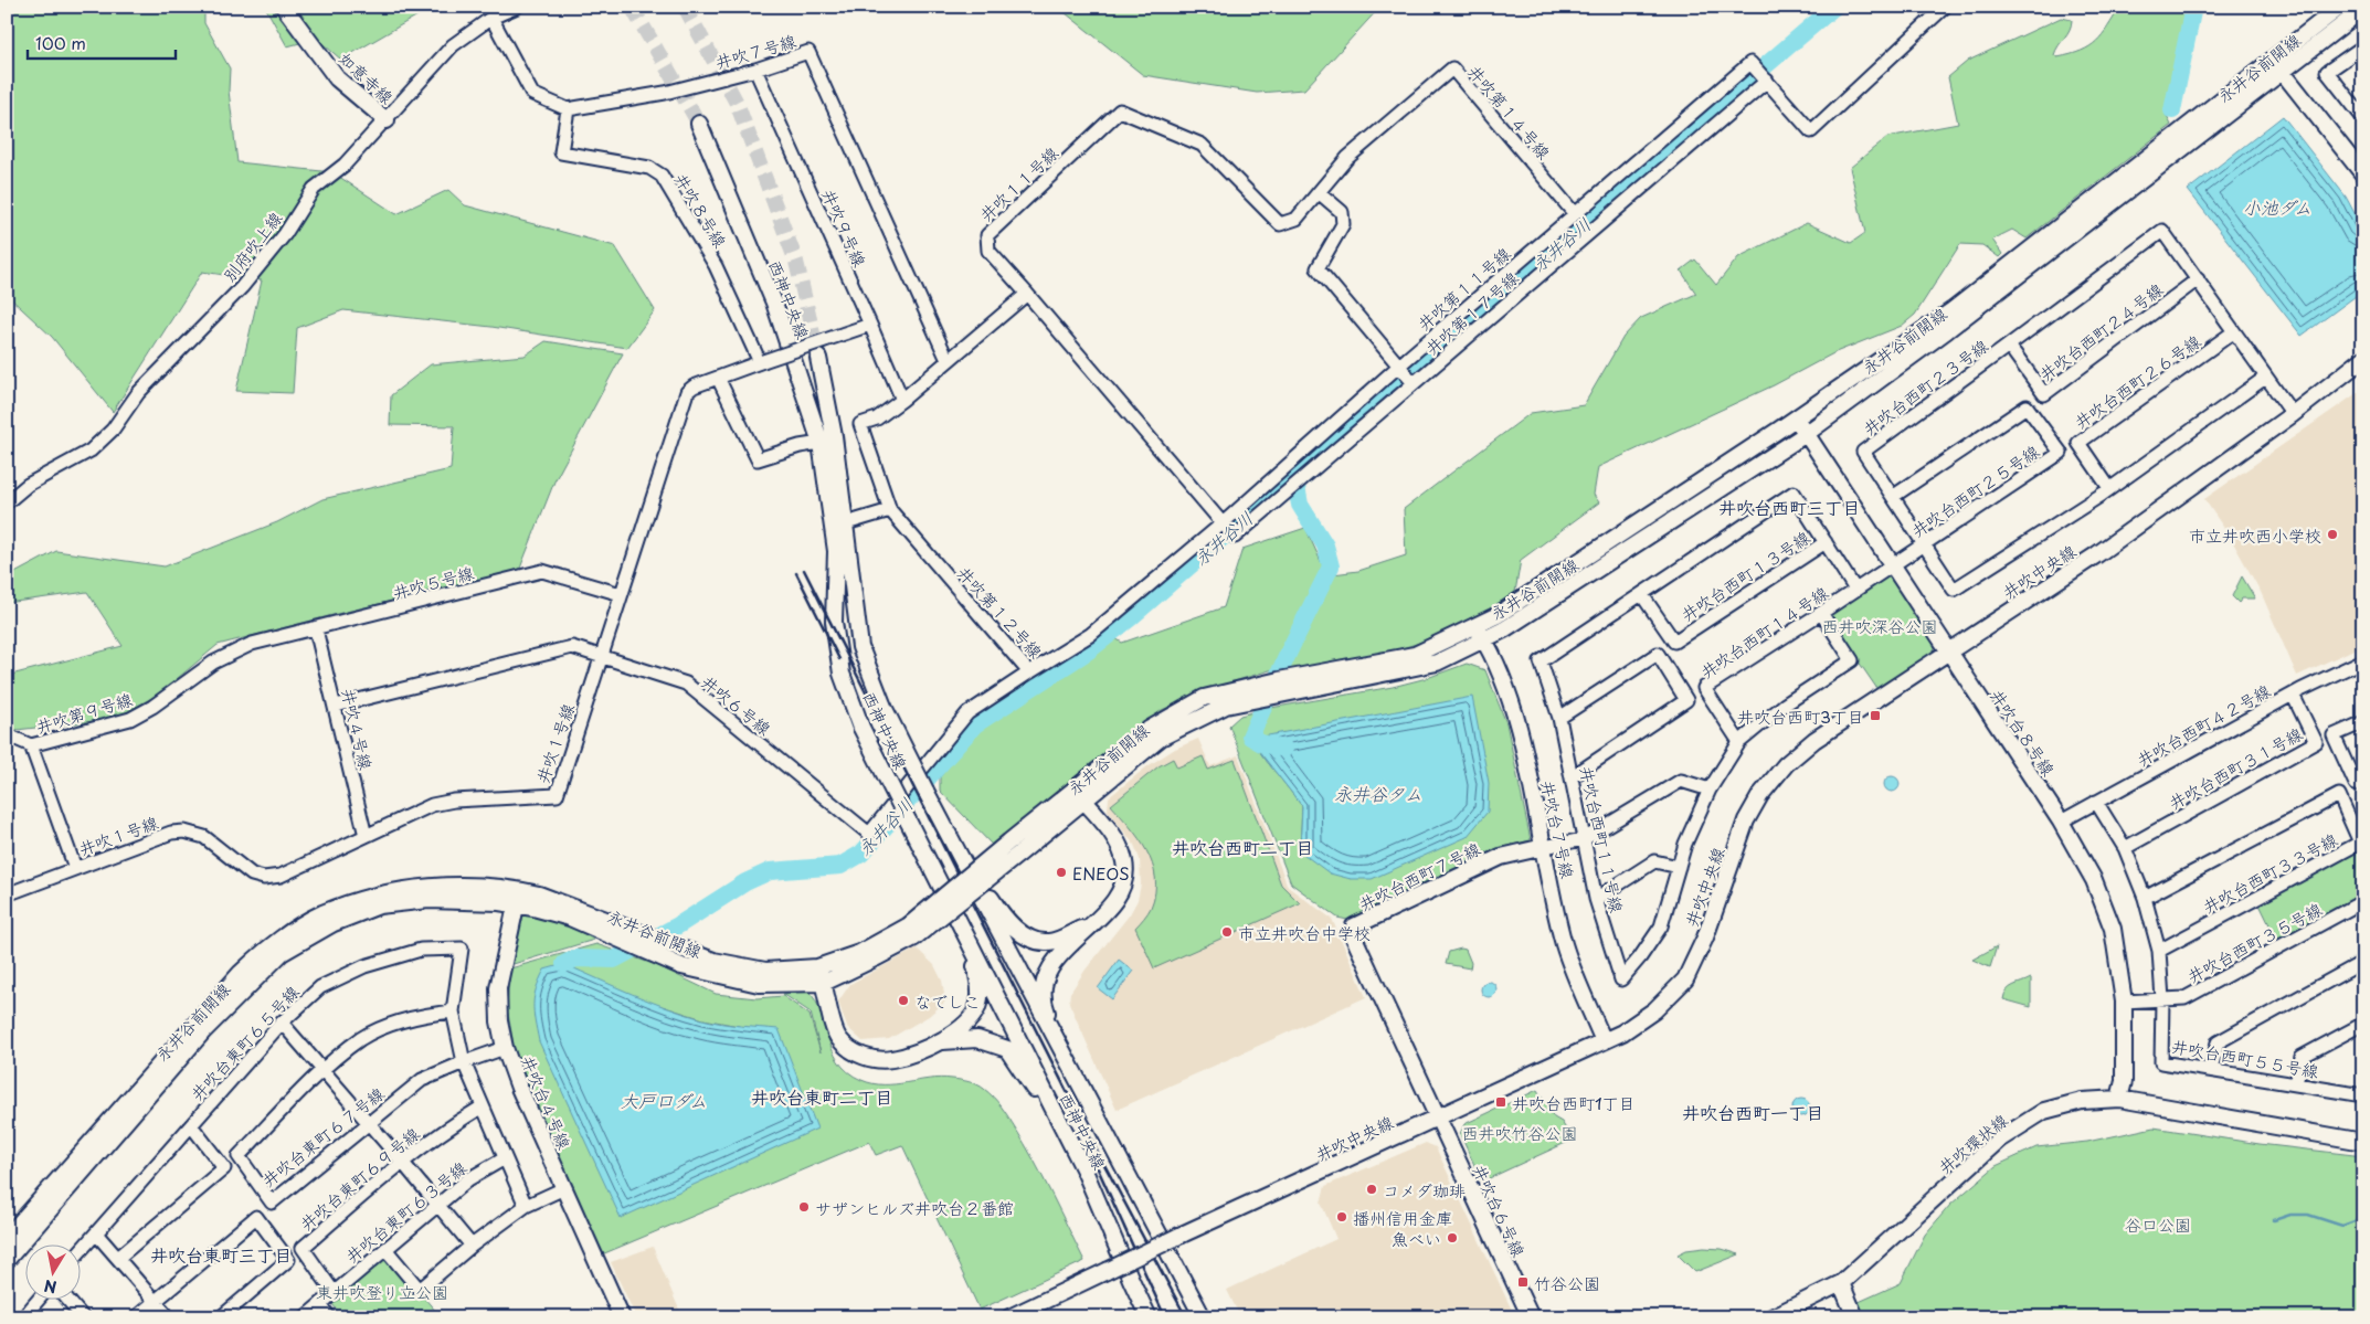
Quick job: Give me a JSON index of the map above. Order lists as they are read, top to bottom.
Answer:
{
  "streets": {
    "street": [
      "井吹７号線",
      "永井谷前開線",
      "如意寺線",
      "井吹第１４号線",
      "井吹１１号線",
      "井吹８号線",
      "井吹９号線",
      "別府吹上線",
      "井吹第１１号線",
      "西神中央線",
      "井吹第１７号線",
      "井吹台西町２４号線",
      "井吹台西町２６号線",
      "井吹台西町２３号線",
      "井吹台西町２５号線",
      "井吹中央線",
      "井吹台西町１３号線",
      "井吹５号線",
      "井吹第１２号線",
      "井吹台西町１４号線",
      "井吹６号線",
      "井吹第９号線",
      "井吹台西町４２号線",
      "井吹４号線",
      "井吹台８号線",
      "井吹１号線",
      "井吹台西町３１号線",
      "井吹台７号線",
      "井吹台西町１１号線",
      "井吹台西町３３号線",
      "井吹台西町７号線",
      "井吹台西町３５号線",
      "井吹台東町６５号線",
      "井吹台西町５５号線",
      "井吹台４号線",
      "井吹台東町６７号線",
      "井吹環状線",
      "井吹台東町６９号線",
      "井吹台６号線",
      "井吹台東町６３号線"
    ]
  },
  "crossings": [
    ["井吹７号線", "井吹８号線"],
    ["井吹７号線", "井吹９号線"],
    ["永井谷前開線", "井吹台８号線"],
    ["永井谷前開線", "井吹台７号線"],
    ["永井谷前開線", "井吹台４号線"],
    ["如意寺線", "別府吹上線"],
    ["井吹第１４号線", "井吹１１号線"],
    ["井吹第１４号線", "井吹第１１号線"],
    ["井吹８号線", "井吹１号線"],
    ["井吹９号線", "井吹第１２号線"],
    ["井吹９号線", "井吹１号線"],
    ["井吹第１１号線", "井吹第１７号線"],
    ["井吹第１１号線", "井吹第１２号線"],
    ["井吹第１７号線", "井吹第１２号線"],
    ["井吹台西町２４号線", "井吹台西町２３号線"],
    ["井吹台西町２６号線", "井吹台西町２３号線"],
    ["井吹台西町２３号線", "井吹台西町２５号線"],
    ["井吹台西町２３号線", "井吹中央線"],
    ["井吹台西町２５号線", "井吹台西町１４号線"],
    ["井吹台西町２５号線", "井吹台８号線"],
    ["井吹中央線", "井吹台８号線"],
    ["井吹中央線", "井吹台７号線"],
    ["井吹中央線", "井吹台西町７号線"],
    ["井吹中央線", "井吹台６号線"],
    ["井吹台西町１３号線", "井吹台西町１１号線"],
    ["井吹５号線", "井吹第９号線"],
    ["井吹５号線", "井吹４号線"],
    ["井吹５号線", "井吹１号線"],
    ["井吹第１２号線", "井吹６号線"],
    ["井吹台西町１４号線", "井吹台８号線"],
    ["井吹台西町１４号線", "井吹台西町１１号線"],
    ["井吹６号線", "井吹４号線"],
    ["井吹６号線", "井吹１号線"],
    ["井吹台西町４２号線", "井吹台８号線"],
    ["井吹台西町４２号線", "井吹台西町３１号線"],
    ["井吹台西町４２号線", "井吹台西町５５号線"],
    ["井吹４号線", "井吹１号線"],
    ["井吹台８号線", "井吹台西町３５号線"],
    ["井吹台８号線", "井吹環状線"],
    ["井吹台西町３１号線", "井吹台西町５５号線"],
    ["井吹台７号線", "井吹台西町７号線"],
    ["井吹台西町３３号線", "井吹台西町５５号線"],
    ["井吹台西町７号線", "井吹台６号線"],
    ["井吹台西町３５号線", "井吹台西町５５号線"],
    ["井吹台東町６５号線", "井吹台東町６７号線"],
    ["井吹台東町６５号線", "井吹台東町６９号線"],
    ["井吹台東町６５号線", "井吹台東町６３号線"],
    ["井吹台４号線", "井吹台東町６７号線"],
    ["井吹台東町６９号線", "井吹台東町６３号線"]
  ],
  "districts": [
    "井吹台西町三丁目",
    "井吹台西町二丁目",
    "井吹台東町二丁目",
    "井吹台西町一丁目",
    "井吹台東町三丁目"
  ],
  "water": [
    "小池ダム",
    "永井谷川",
    "永井谷タム",
    "大戸口ダム"
  ],
  "parks": [
    "西井吹深谷公園",
    "西井吹竹谷公園",
    "谷口公園",
    "東井吹登り立公園"
  ],
  "places": {
    "other": [
      "市立井吹西小学校",
      "ENEOS",
      "市立井吹台中学校",
      "なでしこ",
      "コメダ珈琲",
      "サザンヒルズ井吹台２番館",
      "播州信用金庫",
      "魚べい"
    ],
    "transit": ["井吹台西町3丁目", "井吹台西町1丁目", "竹谷公園"]
  },
  "scale_bar": "100 m",
  "north": "bottom"
}
